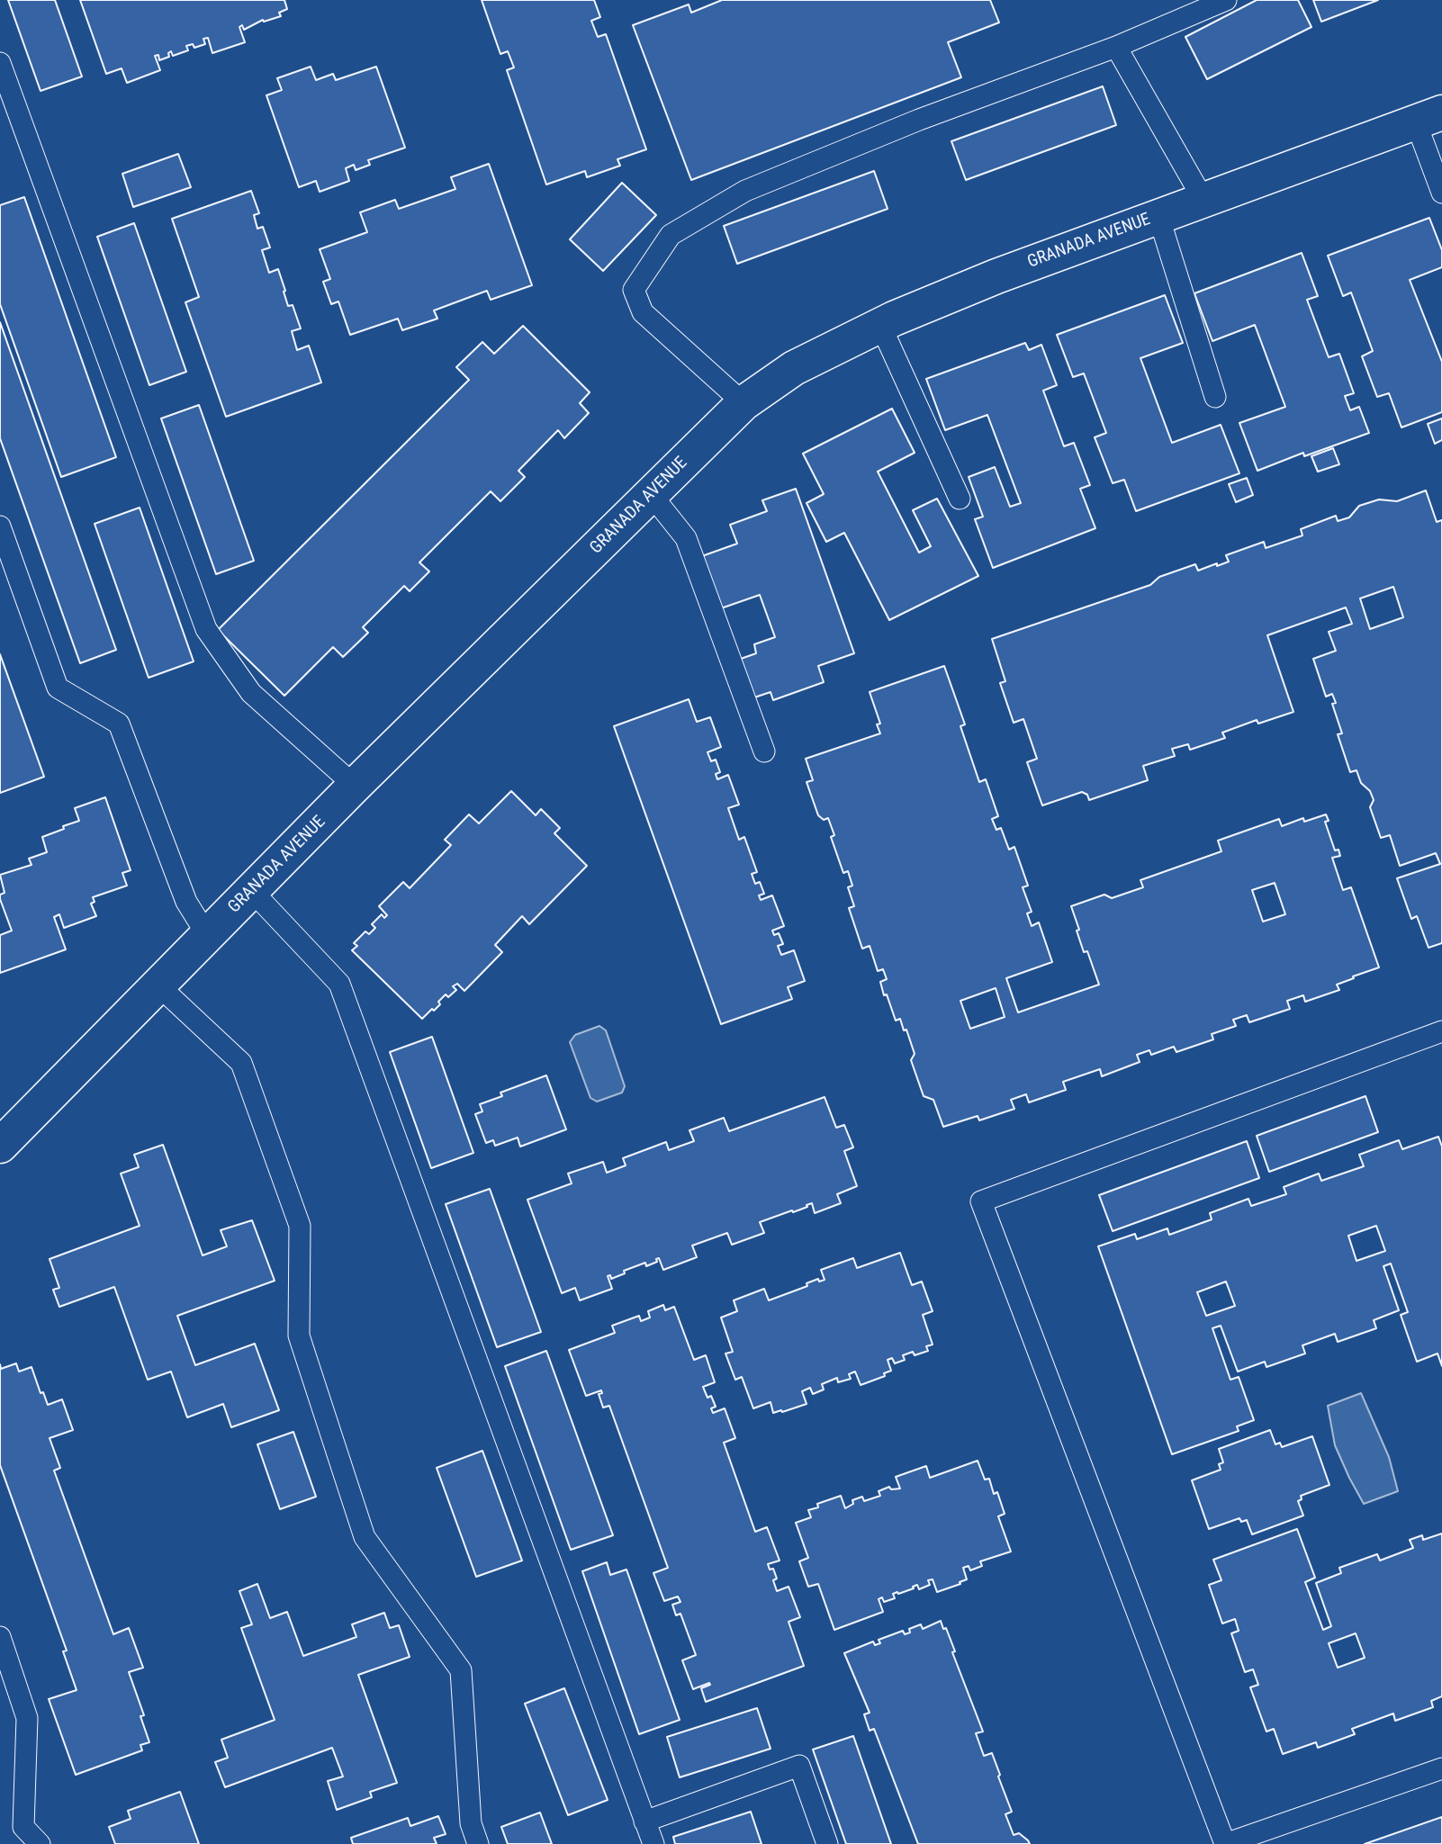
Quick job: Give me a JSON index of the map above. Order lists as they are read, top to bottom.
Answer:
{
  "streets": {
    "street": ["GRANADA AVENUE"]
  }
}
